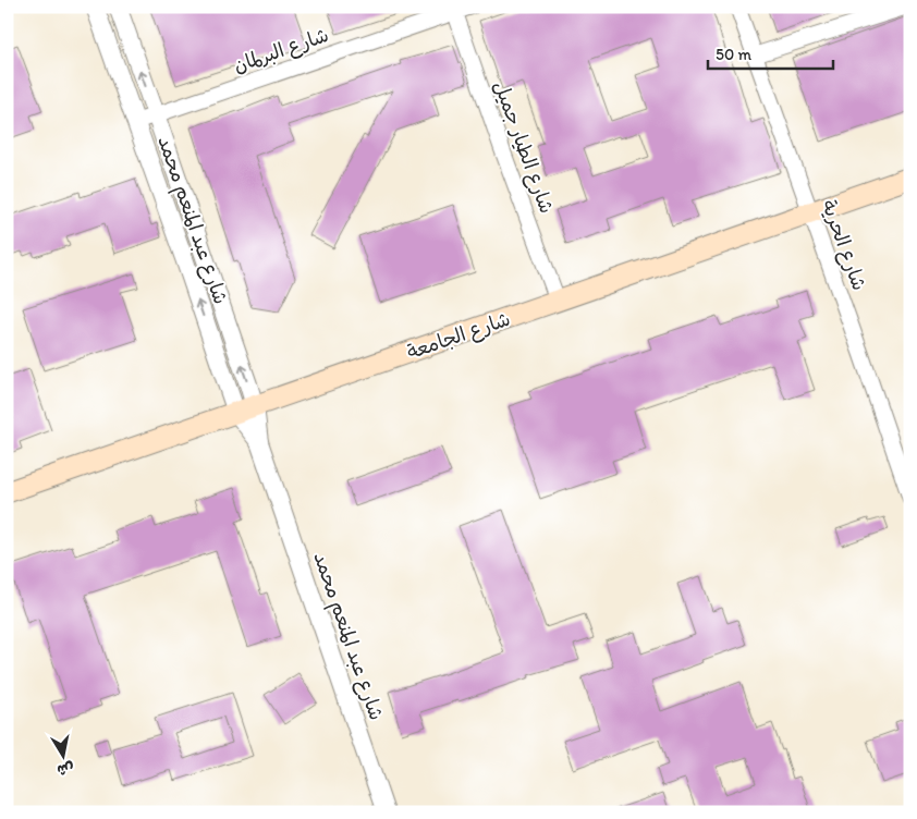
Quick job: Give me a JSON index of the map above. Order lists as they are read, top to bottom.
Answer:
{
  "streets": {
    "main road": ["شارع الجامعة"],
    "street": [
      "شارع البرلمان",
      "شارع الطيار جميل",
      "شارع عبد المنعم محمد",
      "شارع الحرية"
    ]
  },
  "crossings": [
    ["شارع البرلمان", "شارع الطيار جميل"],
    ["شارع البرلمان", "شارع عبد المنعم محمد"],
    ["شارع الطيار جميل", "شارع الجامعة"],
    ["شارع عبد المنعم محمد", "شارع الجامعة"],
    ["شارع الحرية", "شارع الجامعة"]
  ],
  "one_way": ["شارع عبد المنعم محمد"],
  "scale_bar": "50 m",
  "north": "bottom"
}
